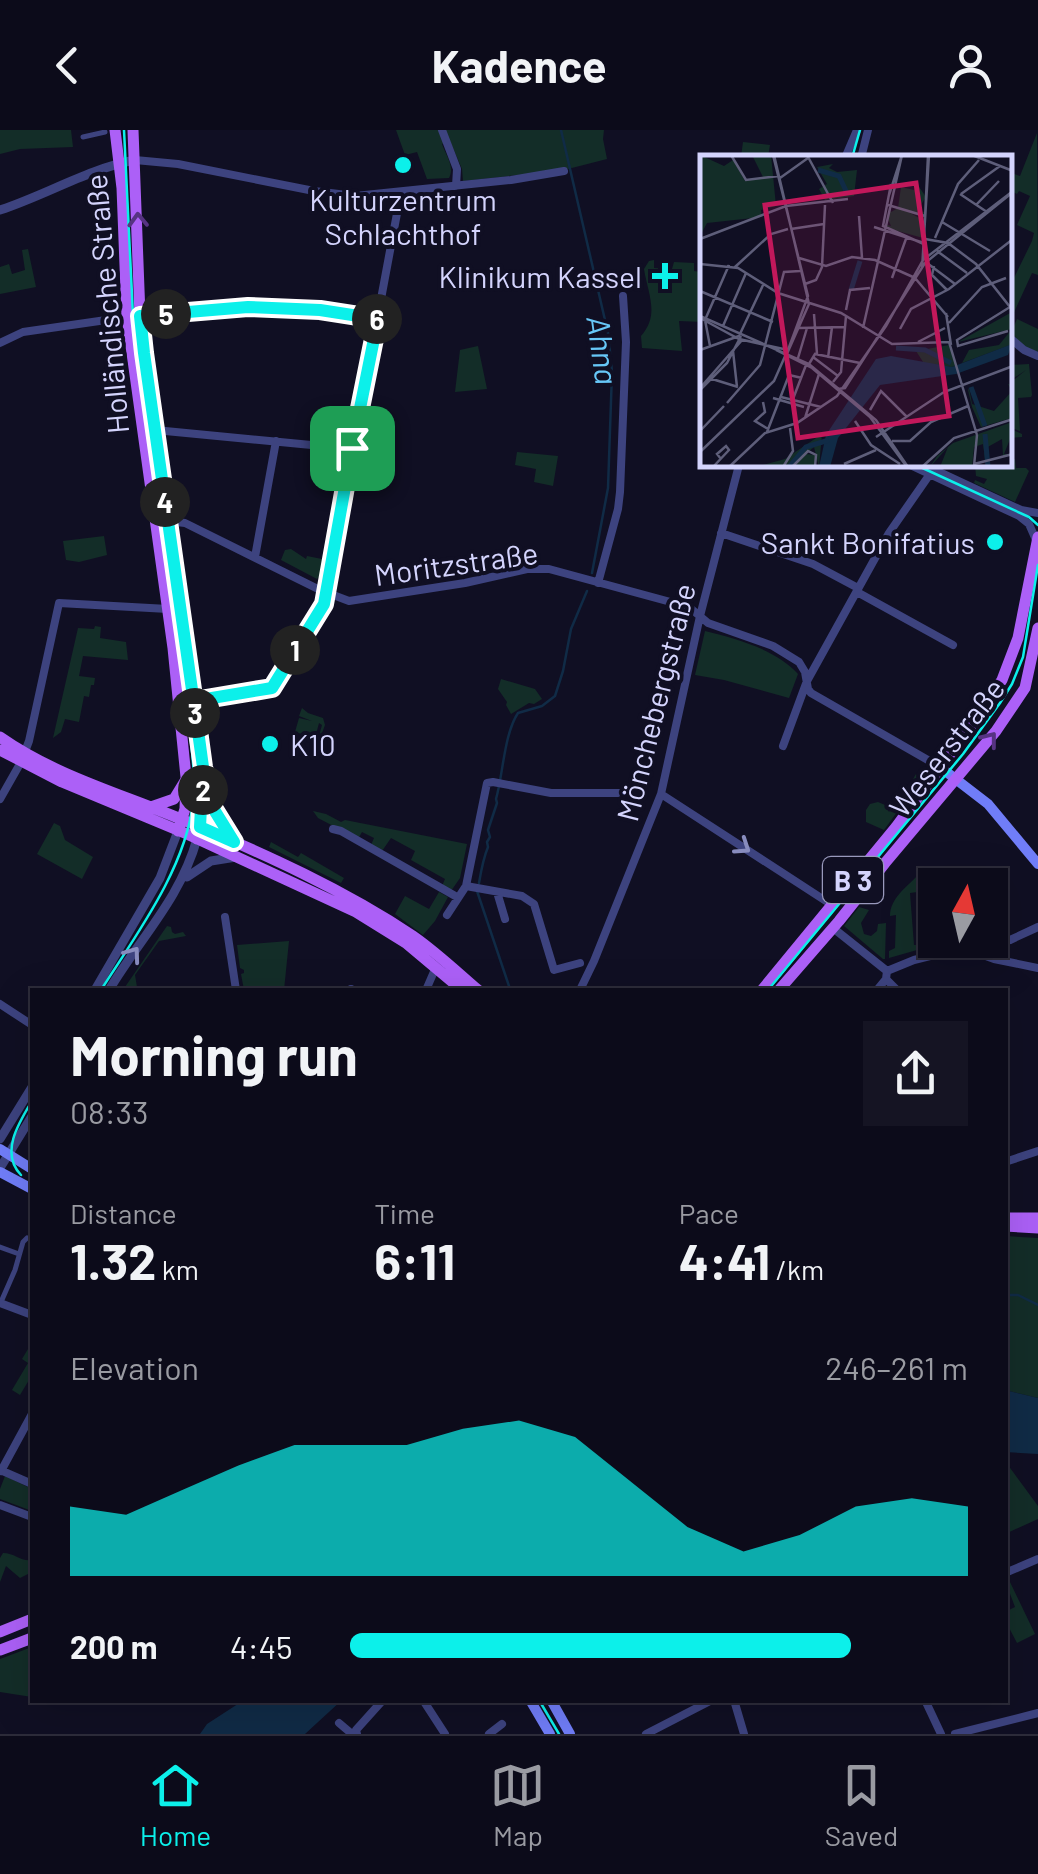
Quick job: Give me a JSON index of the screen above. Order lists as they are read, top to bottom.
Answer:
{
  "streets": {
    "main road": ["Holländische Straße", "Weserstraße", "B 3"],
    "street": ["Moritzstraße", "Mönchebergstraße"]
  },
  "crossings": [
    ["Holländische Straße", "Moritzstraße"],
    ["Moritzstraße", "Mönchebergstraße"],
    ["Moritzstraße", "Weserstraße"],
    ["Weserstraße", "B 3"]
  ],
  "water": ["Ahna"],
  "places": {
    "other": ["Kulturzentrum Schlachthof", "Sankt Bonifatius", "K10"],
    "health": ["Klinikum Kassel"]
  },
  "north": "top",
  "page": {
    "header": "Kadence",
    "pins": [
      "5",
      "6",
      "4",
      "1",
      "3",
      "2"
    ],
    "heading": ["Morning run", "08:33"],
    "stats": [
      ["Distance", "1.32 km"],
      ["Time", "6:11"],
      ["Pace", "4:41 /km"]
    ],
    "chart": ["Elevation", "246–261 m"],
    "list": [
      {
        "name": "200 m",
        "note": "4:45"
      }
    ],
    "tabs": ["Home", "Map", "Saved"]
  }
}
